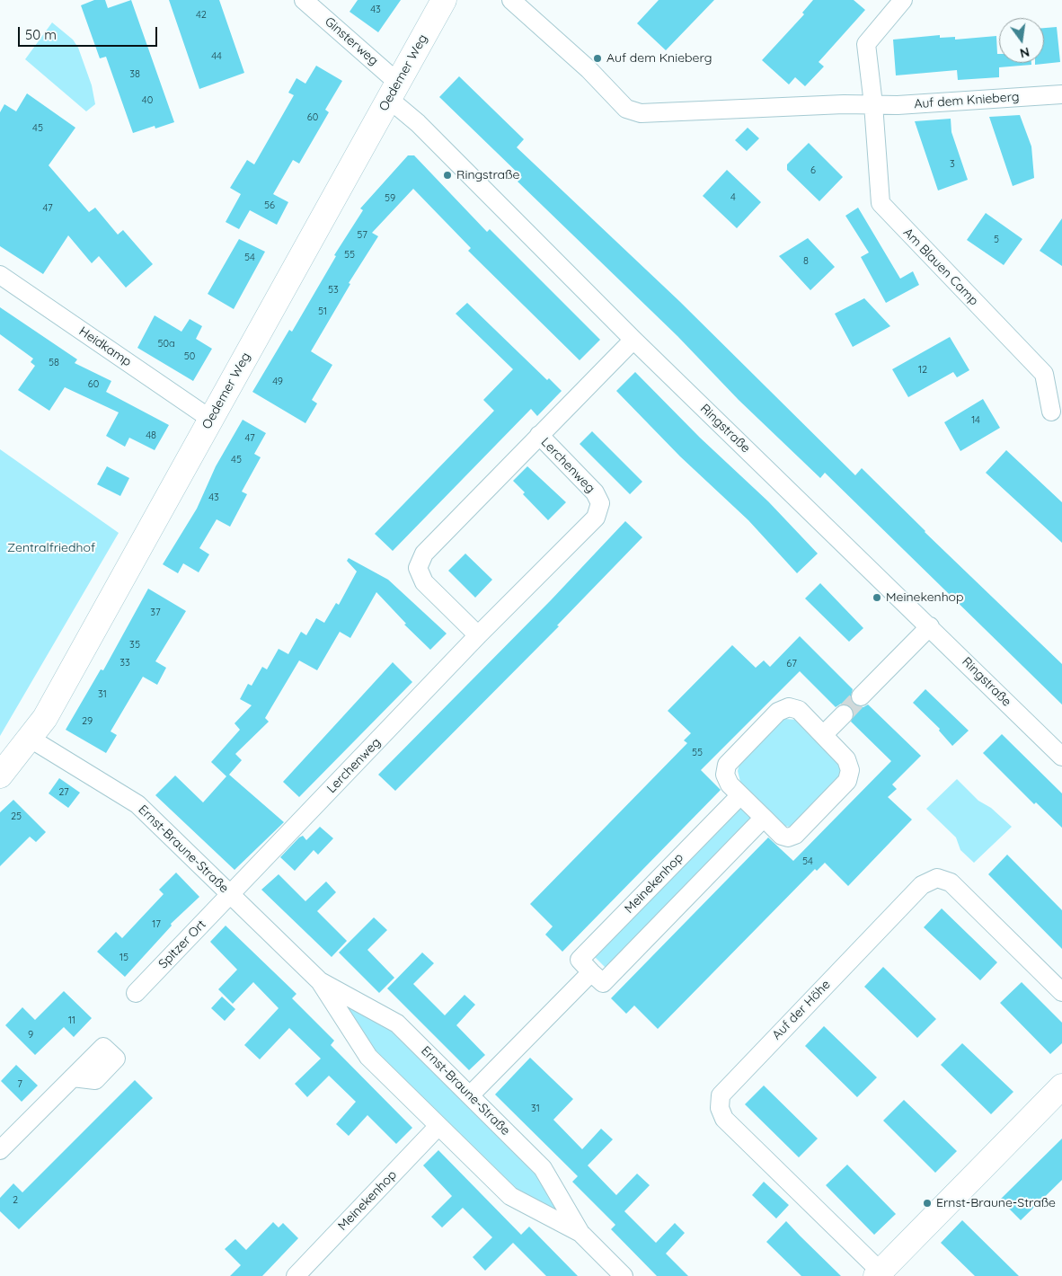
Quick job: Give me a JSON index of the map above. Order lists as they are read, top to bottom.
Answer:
{
  "streets": {
    "street": [
      "Ginsterweg",
      "Oedemer Weg",
      "Auf dem Knieberg",
      "Am Blauen Camp",
      "Heidkamp",
      "Ringstraße",
      "Lerchenweg",
      "Ernst-Braune-Straße",
      "Meinekenhop",
      "Spitzer Ort",
      "Auf der Höhe"
    ]
  },
  "crossings": [
    ["Ginsterweg", "Oedemer Weg"],
    ["Ginsterweg", "Ringstraße"],
    ["Oedemer Weg", "Heidkamp"],
    ["Oedemer Weg", "Ringstraße"],
    ["Oedemer Weg", "Ernst-Braune-Straße"],
    ["Auf dem Knieberg", "Am Blauen Camp"],
    ["Ringstraße", "Lerchenweg"],
    ["Lerchenweg", "Ernst-Braune-Straße"],
    ["Lerchenweg", "Spitzer Ort"],
    ["Ernst-Braune-Straße", "Meinekenhop"],
    ["Ernst-Braune-Straße", "Spitzer Ort"]
  ],
  "parks": ["Zentralfriedhof"],
  "places": [
    "Auf dem Knieberg",
    "Ringstraße",
    "Meinekenhop",
    "Ernst-Braune-Straße"
  ],
  "house_numbers": [
    "43",
    "42",
    "44",
    "38",
    "40",
    "60",
    "45",
    "3",
    "6",
    "4",
    "59",
    "56",
    "47",
    "57",
    "5",
    "55",
    "54",
    "8",
    "53",
    "51",
    "50a",
    "50",
    "58",
    "12",
    "49",
    "60",
    "14",
    "48",
    "47",
    "45",
    "43",
    "37",
    "35",
    "33",
    "67",
    "31",
    "29",
    "55",
    "27",
    "25",
    "54",
    "17",
    "15",
    "11",
    "9",
    "7",
    "31",
    "2"
  ],
  "scale_bar": "50 m",
  "north": "bottom"
}
